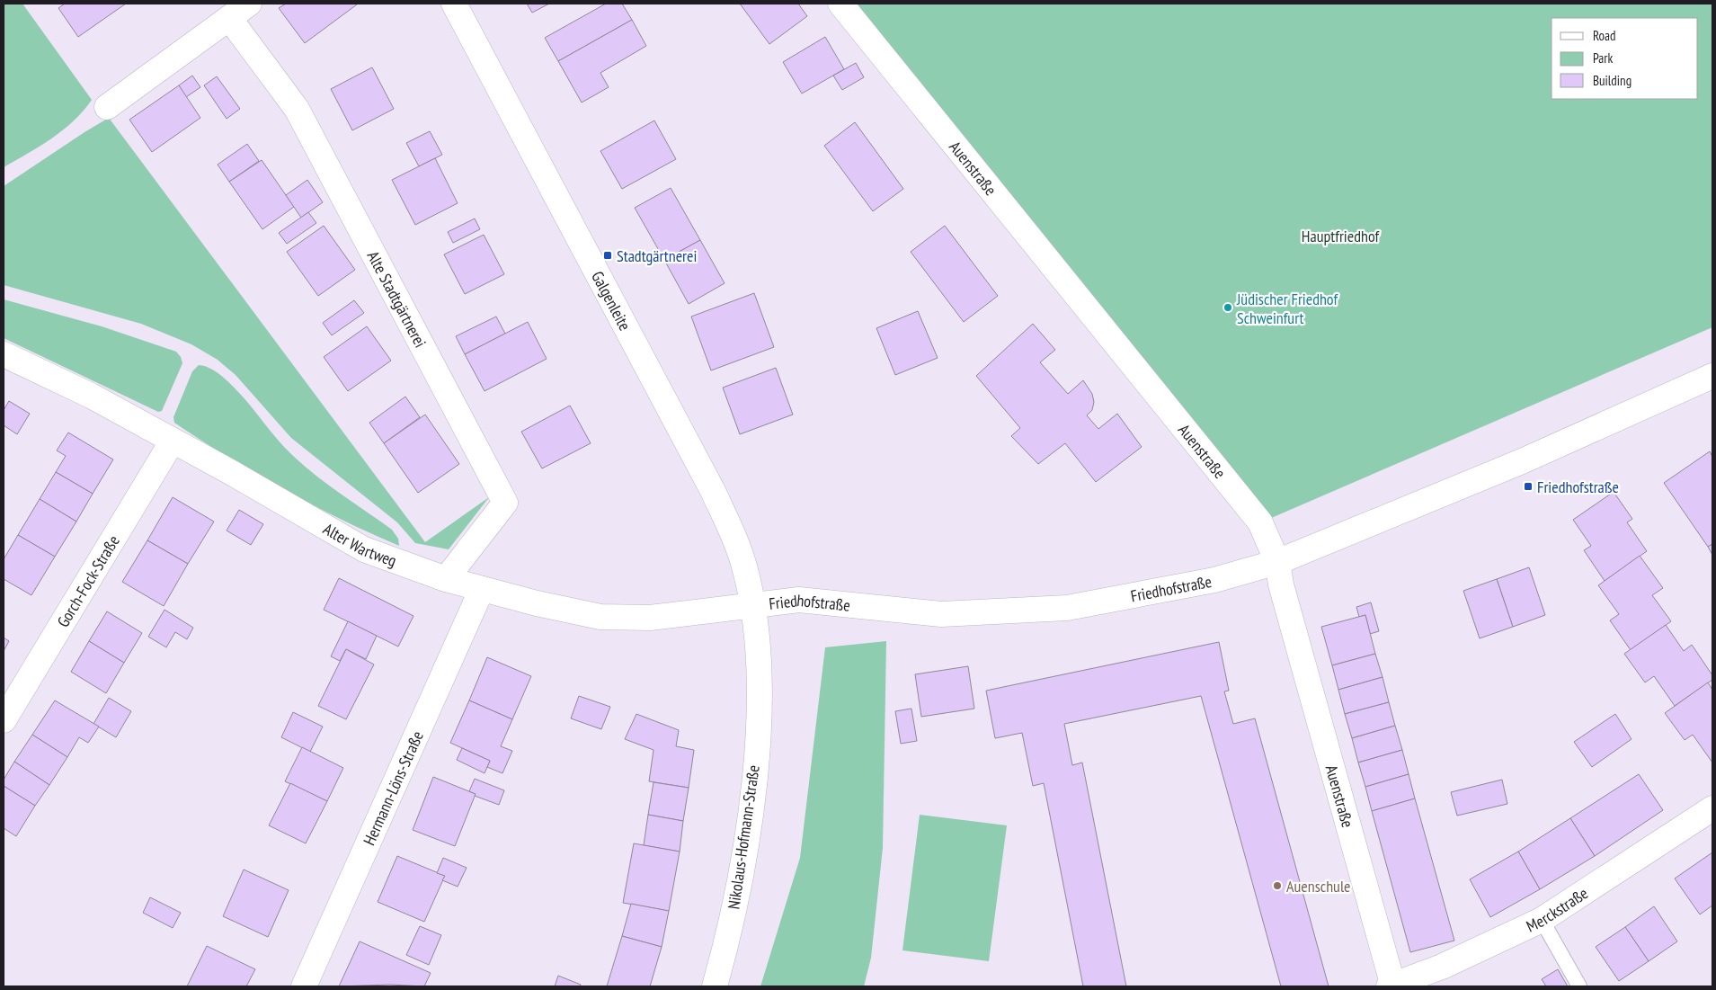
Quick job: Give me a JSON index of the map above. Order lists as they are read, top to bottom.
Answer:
{
  "streets": {
    "street": [
      "Auenstraße",
      "Alte Stadtgärtnerei",
      "Galgenleite",
      "Alter Wartweg",
      "Gorch-Fock-Straße",
      "Friedhofstraße",
      "Hermann-Löns-Straße",
      "Nikolaus-Hofmann-Straße",
      "Merckstraße"
    ]
  },
  "crossings": [
    ["Auenstraße", "Friedhofstraße"],
    ["Auenstraße", "Merckstraße"],
    ["Alte Stadtgärtnerei", "Alter Wartweg"],
    ["Galgenleite", "Alter Wartweg"],
    ["Galgenleite", "Friedhofstraße"],
    ["Galgenleite", "Nikolaus-Hofmann-Straße"],
    ["Alter Wartweg", "Gorch-Fock-Straße"],
    ["Alter Wartweg", "Friedhofstraße"],
    ["Alter Wartweg", "Hermann-Löns-Straße"],
    ["Alter Wartweg", "Nikolaus-Hofmann-Straße"],
    ["Friedhofstraße", "Nikolaus-Hofmann-Straße"]
  ],
  "parks": ["Hauptfriedhof"],
  "places": {
    "transit": ["Stadtgärtnerei", "Friedhofstraße"],
    "other": ["Jüdischer Friedhof Schweinfurt", "Auenschule"]
  },
  "legend": ["Road", "Park", "Building"]
}
